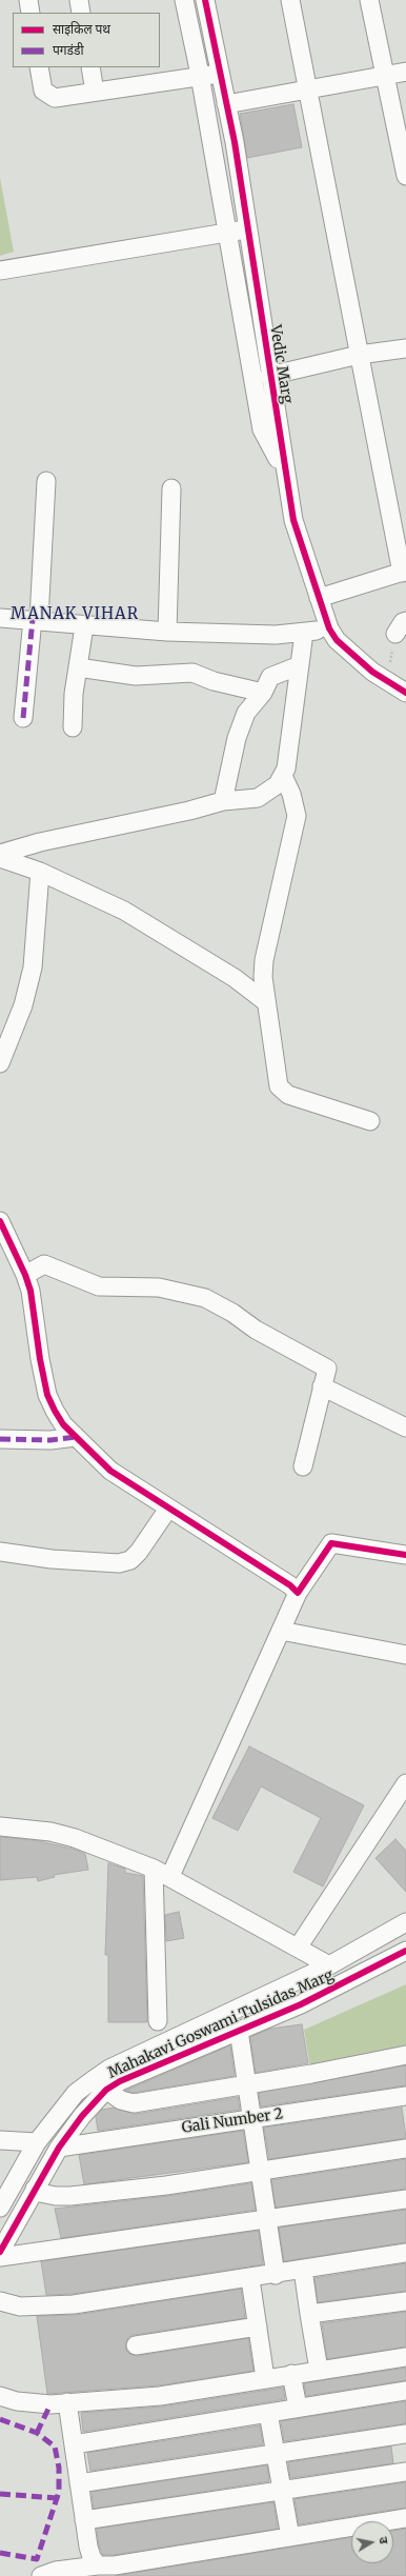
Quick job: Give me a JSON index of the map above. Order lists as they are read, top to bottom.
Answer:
{
  "streets": {
    "street": ["Vedic Marg", "Mahakavi Goswami Tulsidas Marg", "Gali Number 2"]
  },
  "crossings": [
    ["Mahakavi Goswami Tulsidas Marg", "Gali Number 2"]
  ],
  "districts": ["MANAK VIHAR"],
  "legend": ["साइकिल पथ", "पगडंडी"],
  "north": "right"
}
